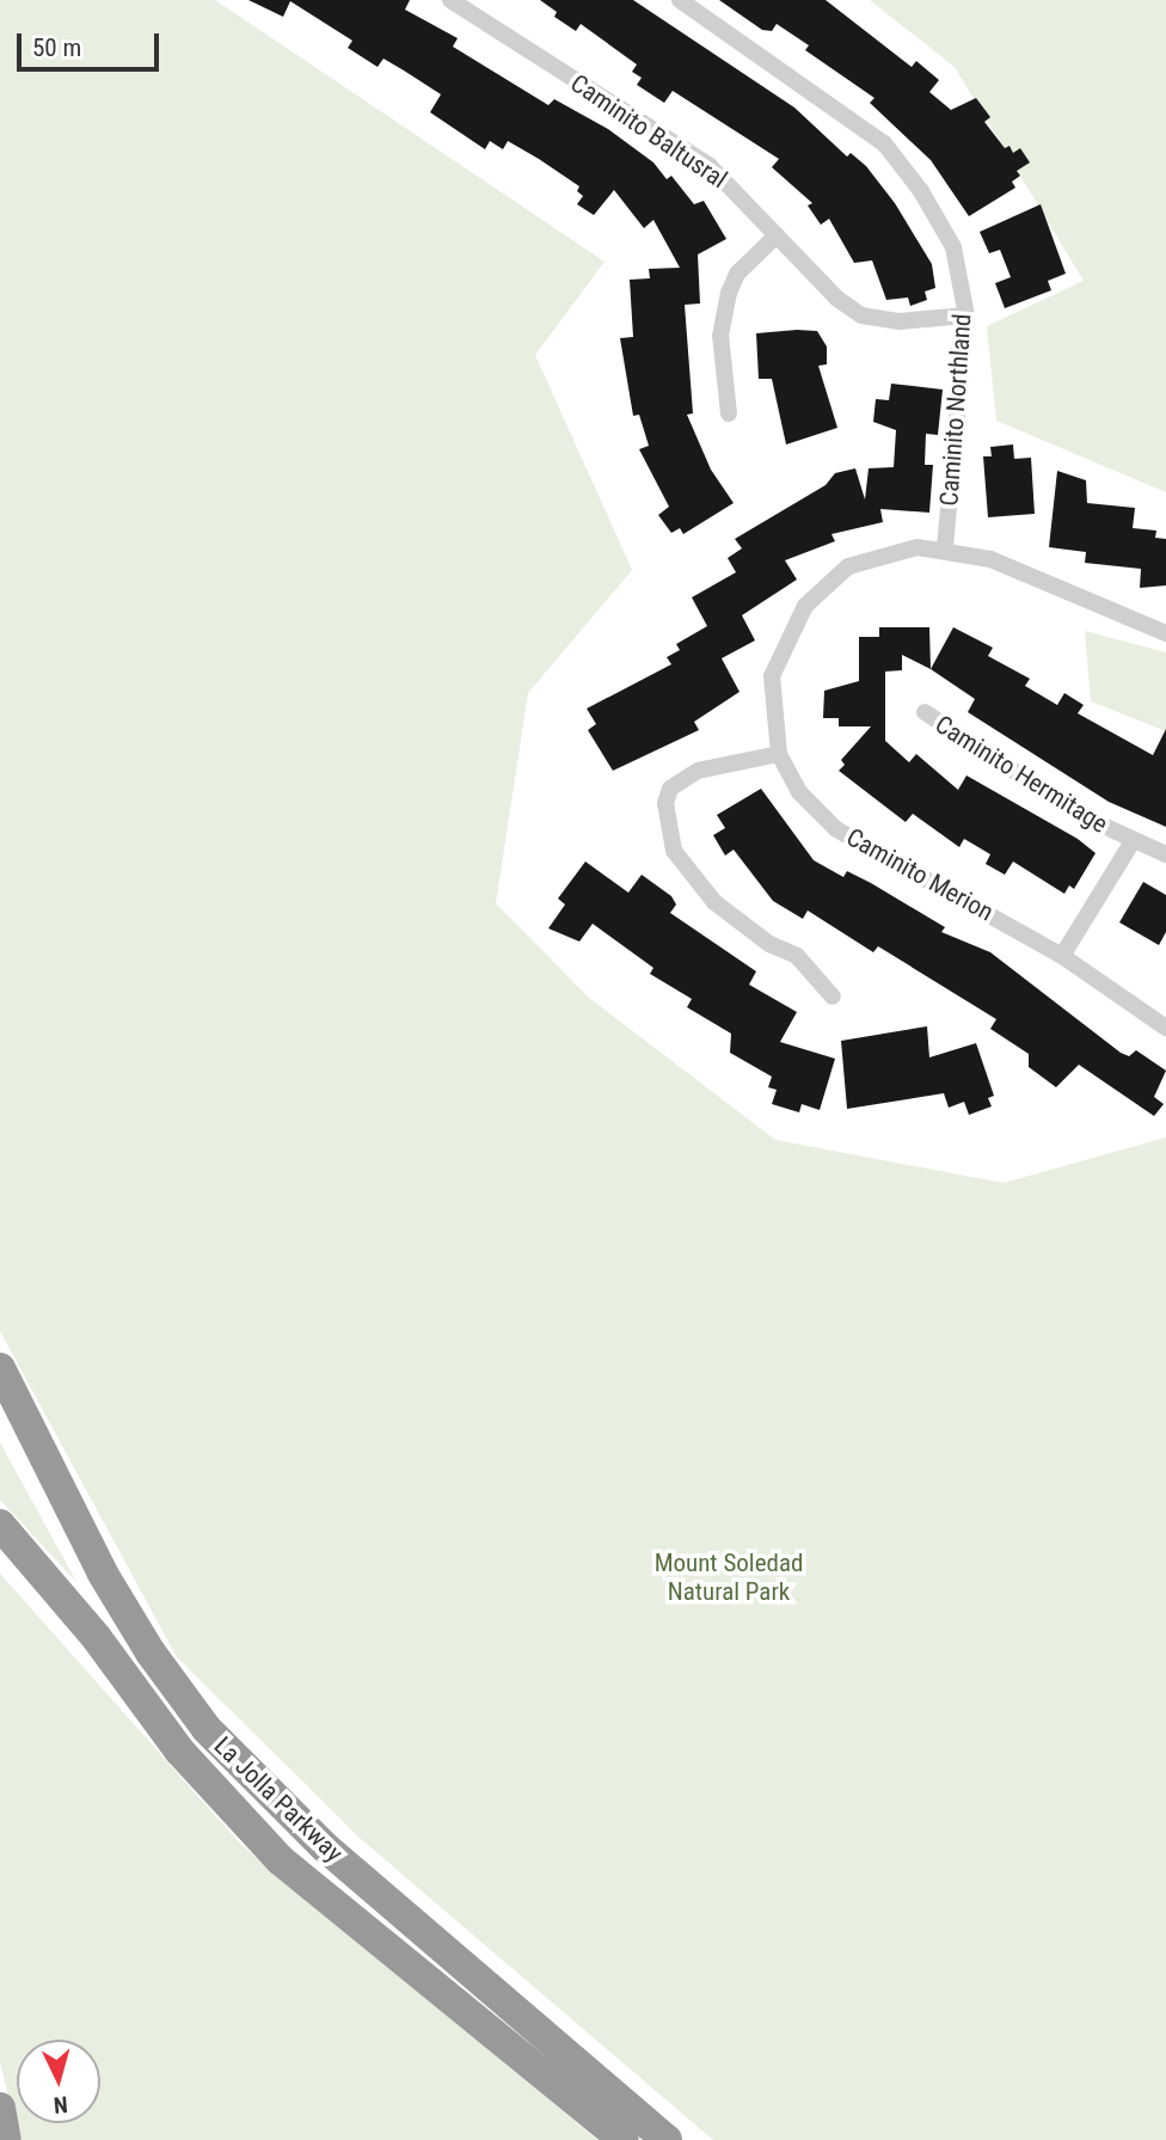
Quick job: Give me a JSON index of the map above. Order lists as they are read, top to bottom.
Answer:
{
  "streets": {
    "highway": ["La Jolla Parkway"],
    "street": [
      "Caminito Baltusral",
      "Caminito Northland",
      "Caminito Hermitage",
      "Caminito Merion"
    ]
  },
  "crossings": [
    ["Caminito Baltusral", "Caminito Northland"],
    ["Caminito Northland", "Caminito Merion"]
  ],
  "parks": ["Mount Soledad Natural Park"],
  "scale_bar": "50 m",
  "north": "bottom"
}
